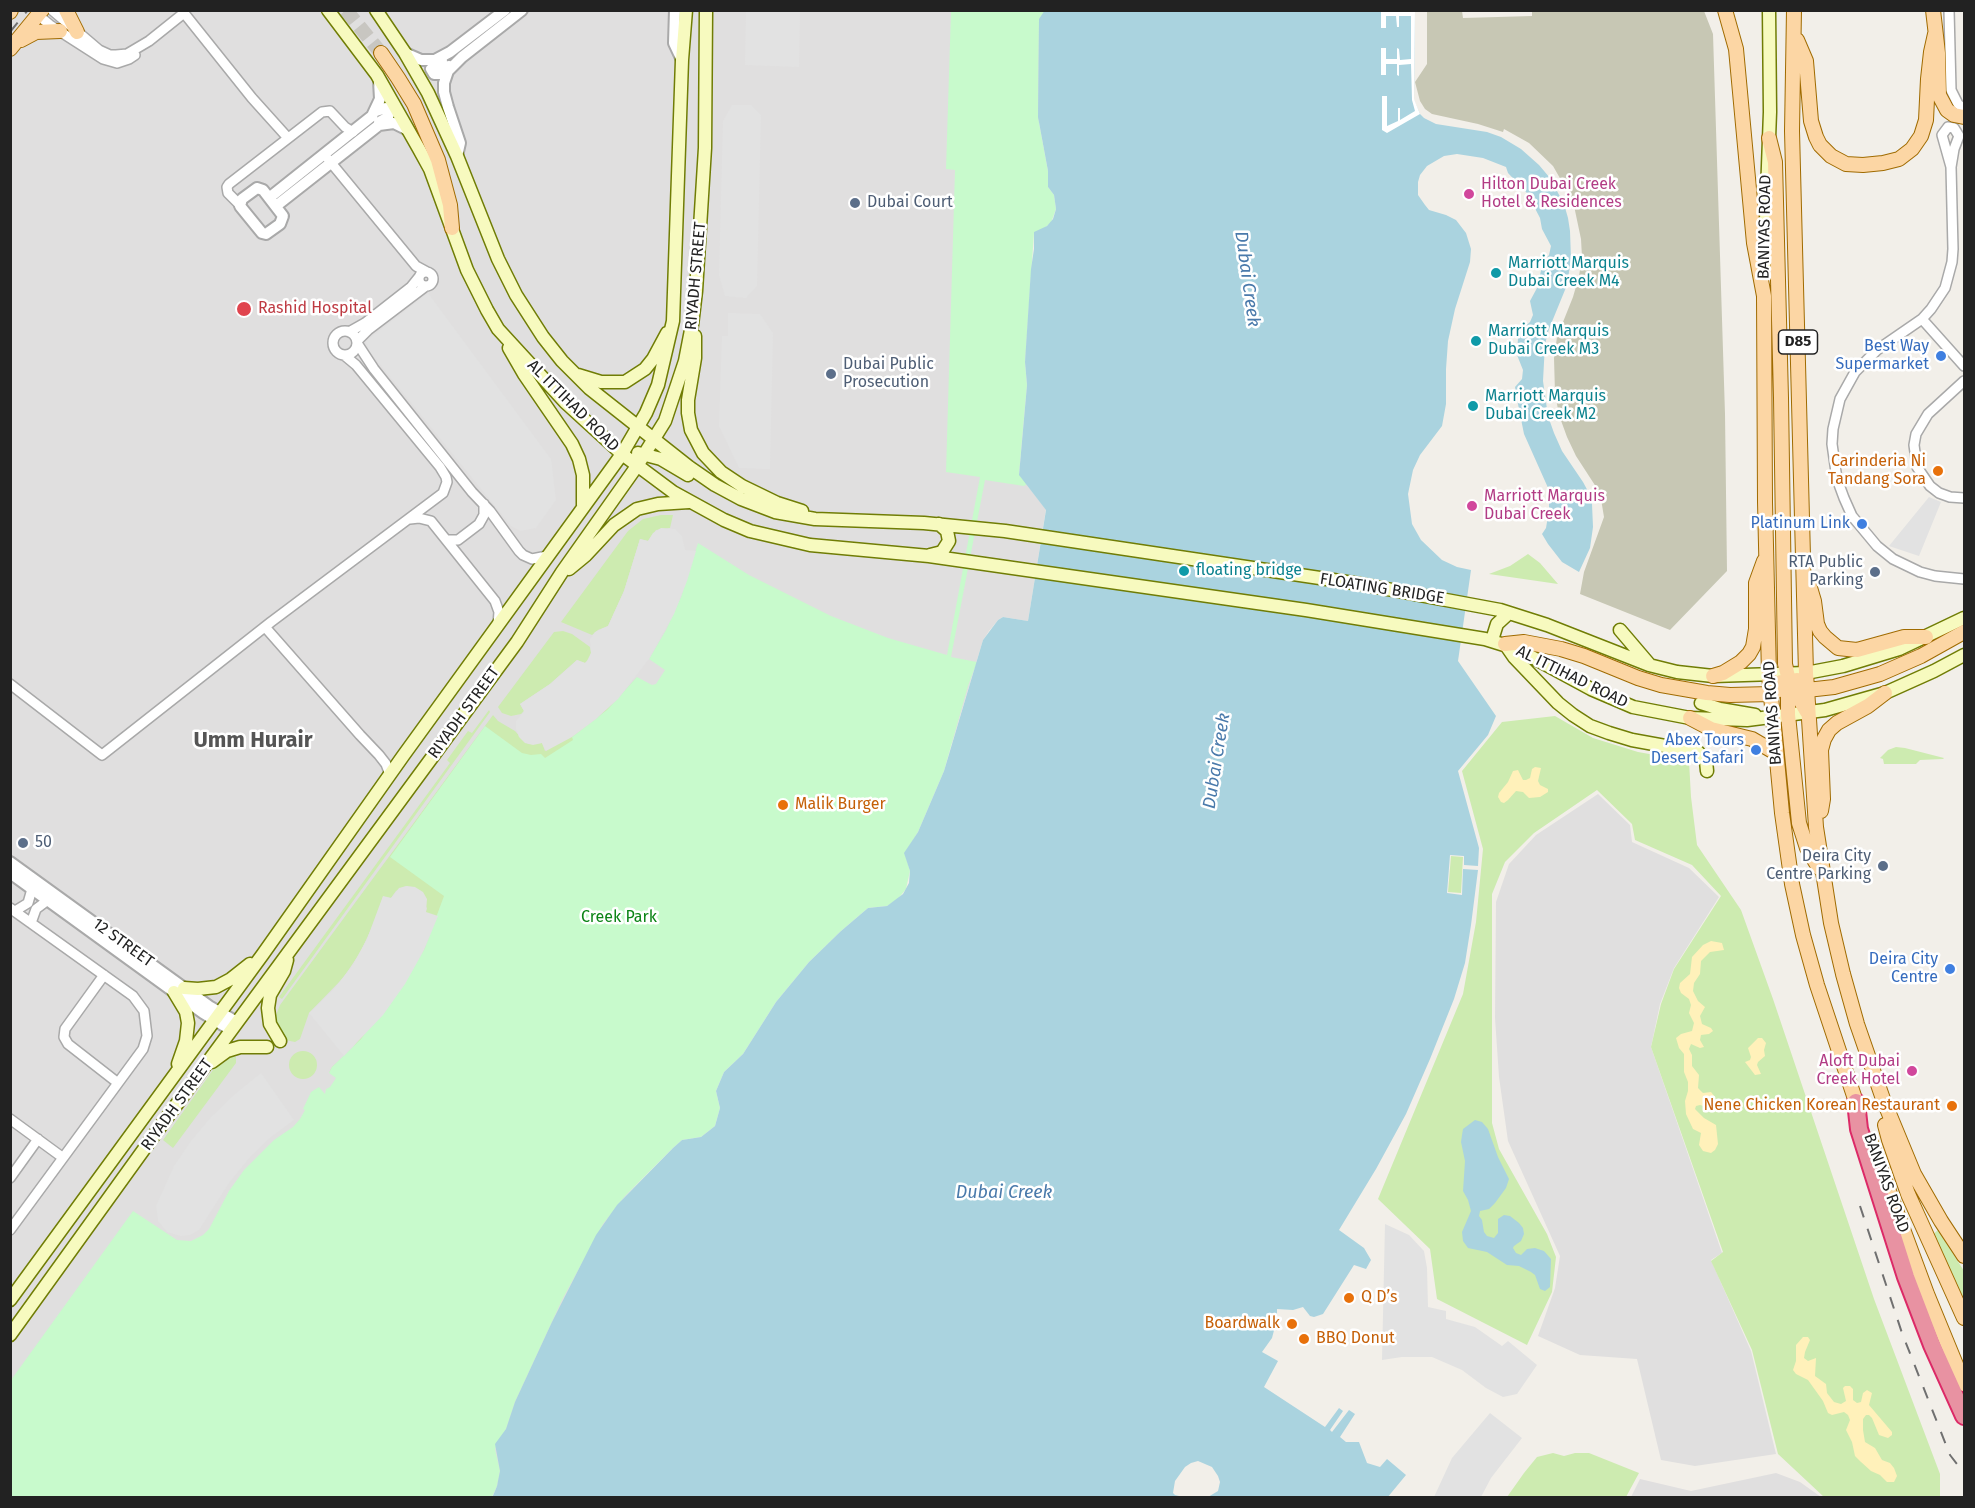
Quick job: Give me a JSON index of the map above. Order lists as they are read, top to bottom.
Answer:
{
  "streets": {
    "main road": [
      "BANIYAS ROAD",
      "RIYADH STREET",
      "D85",
      "AL ITTIHAD ROAD",
      "FLOATING BRIDGE"
    ],
    "street": ["12 STREET"]
  },
  "crossings": [
    ["BANIYAS ROAD", "AL ITTIHAD ROAD"],
    ["RIYADH STREET", "AL ITTIHAD ROAD"],
    ["RIYADH STREET", "12 STREET"],
    ["AL ITTIHAD ROAD", "FLOATING BRIDGE"]
  ],
  "districts": ["Umm Hurair"],
  "water": ["Dubai Creek"],
  "parks": ["Creek Park"],
  "places": [
    "Hilton Dubai Creek Hotel & Residences",
    "Dubai Court",
    "Marriott Marquis Dubai Creek M4",
    "Rashid Hospital",
    "Marriott Marquis Dubai Creek M3",
    "Best Way Supermarket",
    "Dubai Public Prosecution",
    "Marriott Marquis Dubai Creek M2",
    "Carinderia Ni Tandang Sora",
    "Marriott Marquis Dubai Creek",
    "Platinum Link",
    "floating bridge",
    "RTA Public Parking",
    "Abex Tours Desert Safari",
    "Malik Burger",
    "50",
    "Deira City Centre Parking",
    "Deira City Centre",
    "Aloft Dubai Creek Hotel",
    "Nene Chicken Korean Restaurant",
    "Q D’s",
    "Boardwalk",
    "BBQ Donut"
  ]
}
